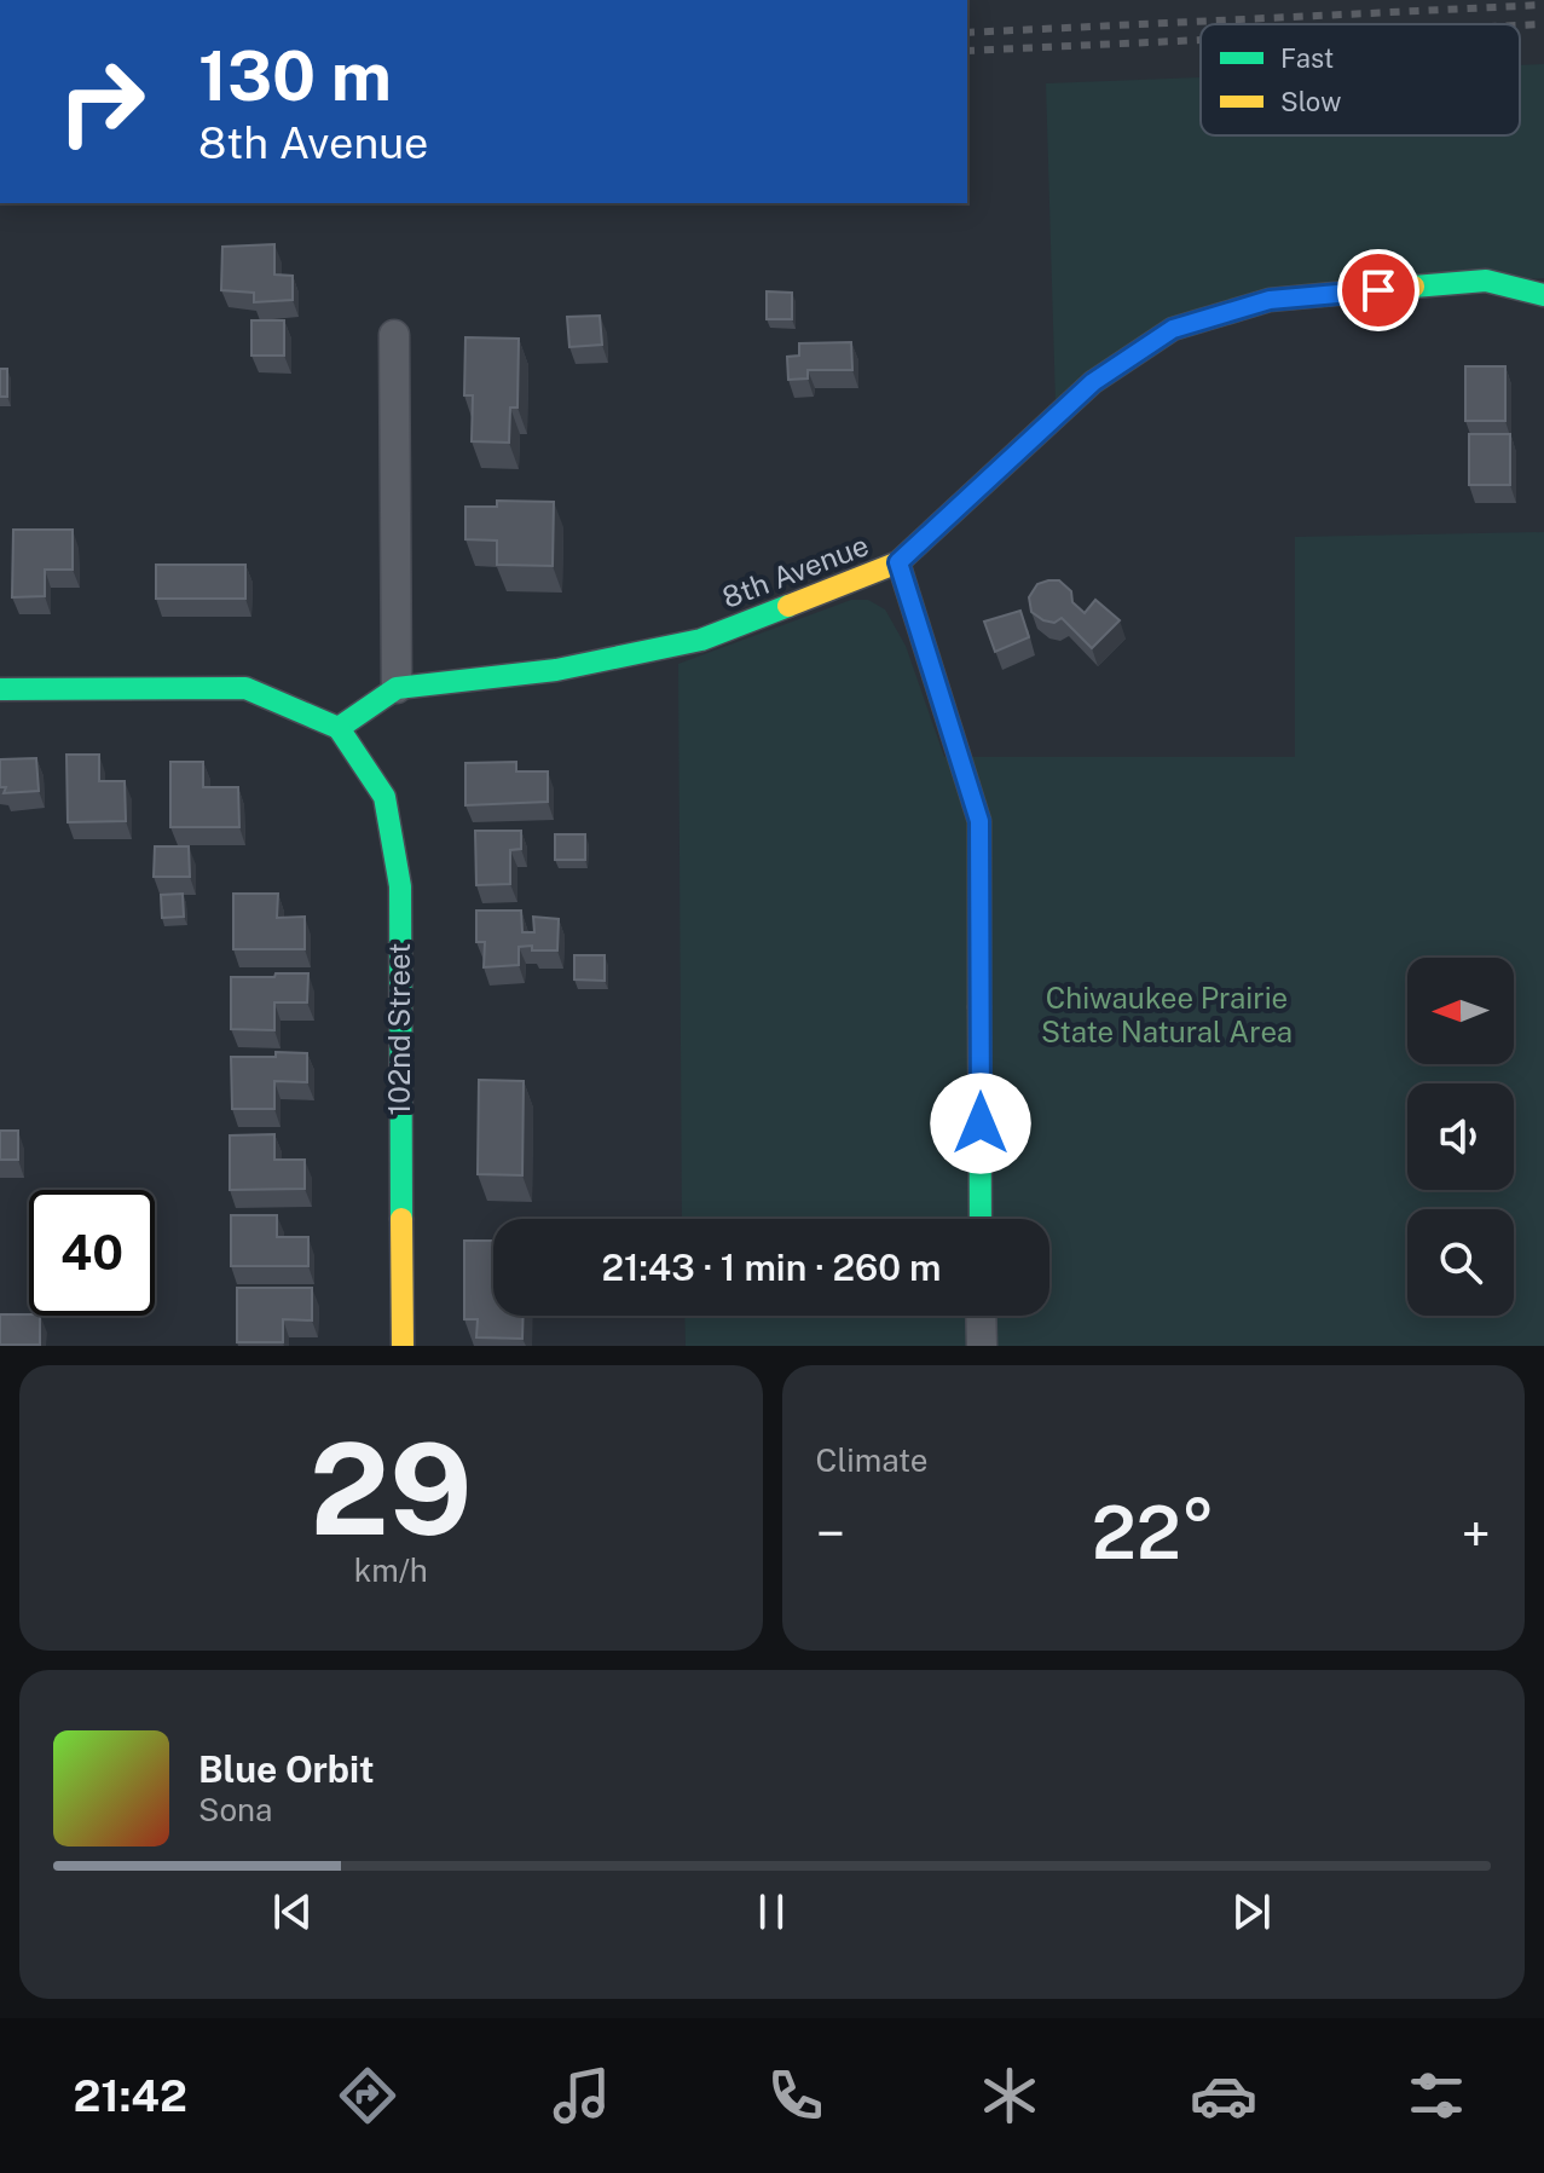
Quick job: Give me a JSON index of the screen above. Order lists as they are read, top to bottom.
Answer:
{
  "streets": {
    "street": ["8th Avenue", "102nd Street"]
  },
  "crossings": [
    ["8th Avenue", "102nd Street"]
  ],
  "parks": ["Chiwaukee Prairie State Natural Area"],
  "legend": ["Fast", "Slow"],
  "north": "left",
  "page": {
    "turn": ["130 m", "8th Avenue"],
    "limit": "40",
    "trip": "21:43 · 1 min · 260 m",
    "tile": [
      ["29", "km/h"],
      "Climate"
    ],
    "heat": ["−", "22°", "+"],
    "song": ["Blue Orbit", "Sona"],
    "tabs": "21:42"
  }
}
